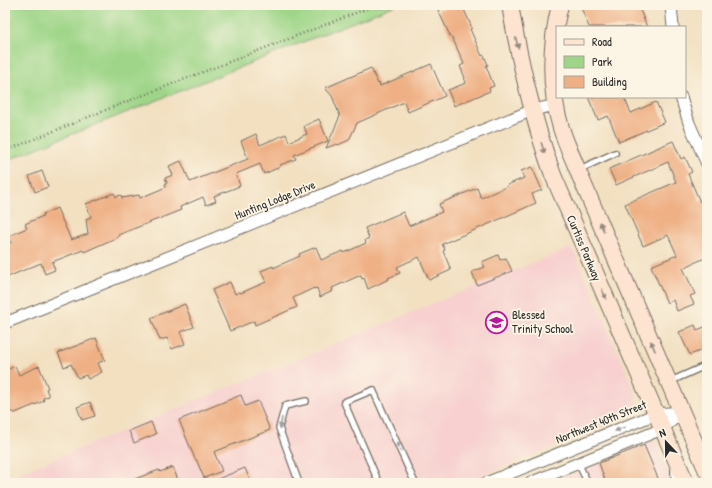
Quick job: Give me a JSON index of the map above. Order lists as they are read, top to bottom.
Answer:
{
  "streets": {
    "main road": ["Curtiss Parkway"],
    "street": ["Hunting Lodge Drive", "Northwest 40th Street"]
  },
  "crossings": [
    ["Hunting Lodge Drive", "Curtiss Parkway"],
    ["Curtiss Parkway", "Northwest 40th Street"]
  ],
  "places": {
    "school or university": ["Blessed Trinity School"]
  },
  "legend": ["Road", "Park", "Building"],
  "north": "top"
}
